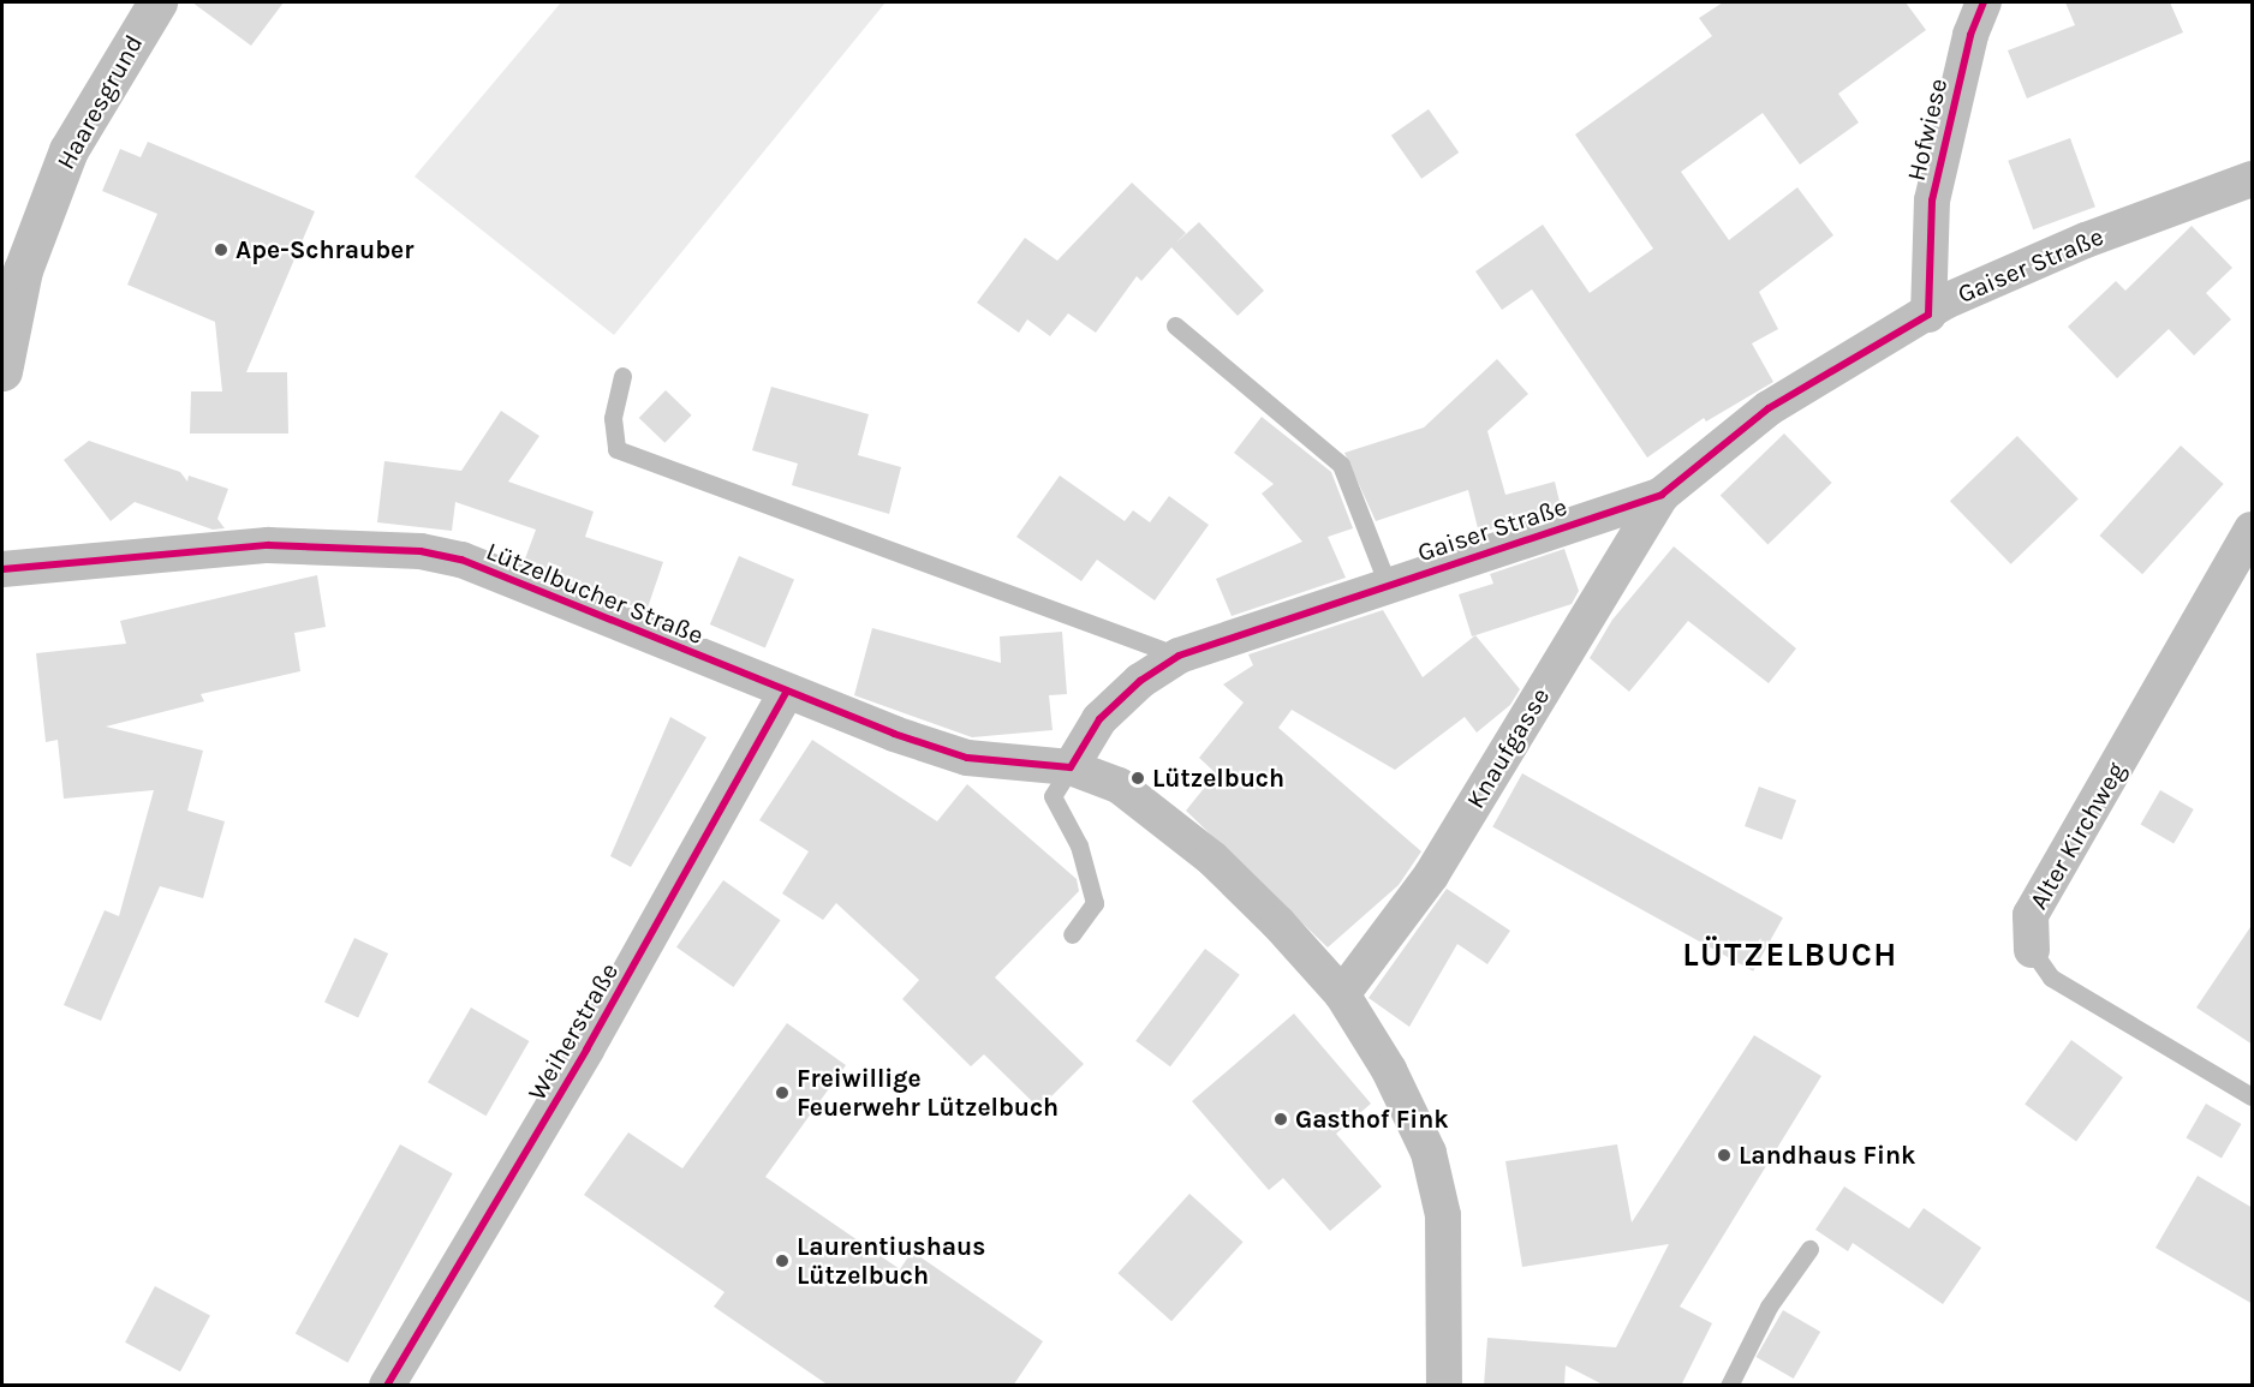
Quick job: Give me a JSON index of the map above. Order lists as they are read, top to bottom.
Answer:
{
  "streets": {
    "street": [
      "Haaresgrund",
      "Hofwiese",
      "Gaiser Straße",
      "Lützelbucher Straße",
      "Knaufgasse",
      "Alter Kirchweg",
      "Weiherstraße"
    ]
  },
  "crossings": [
    ["Hofwiese", "Gaiser Straße"],
    ["Gaiser Straße", "Lützelbucher Straße"],
    ["Gaiser Straße", "Knaufgasse"],
    ["Lützelbucher Straße", "Knaufgasse"],
    ["Lützelbucher Straße", "Weiherstraße"]
  ],
  "districts": ["LÜTZELBUCH"],
  "places": [
    "Ape-Schrauber",
    "Lützelbuch",
    "Freiwillige Feuerwehr Lützelbuch",
    "Gasthof Fink",
    "Landhaus Fink",
    "Laurentiushaus Lützelbuch"
  ]
}
